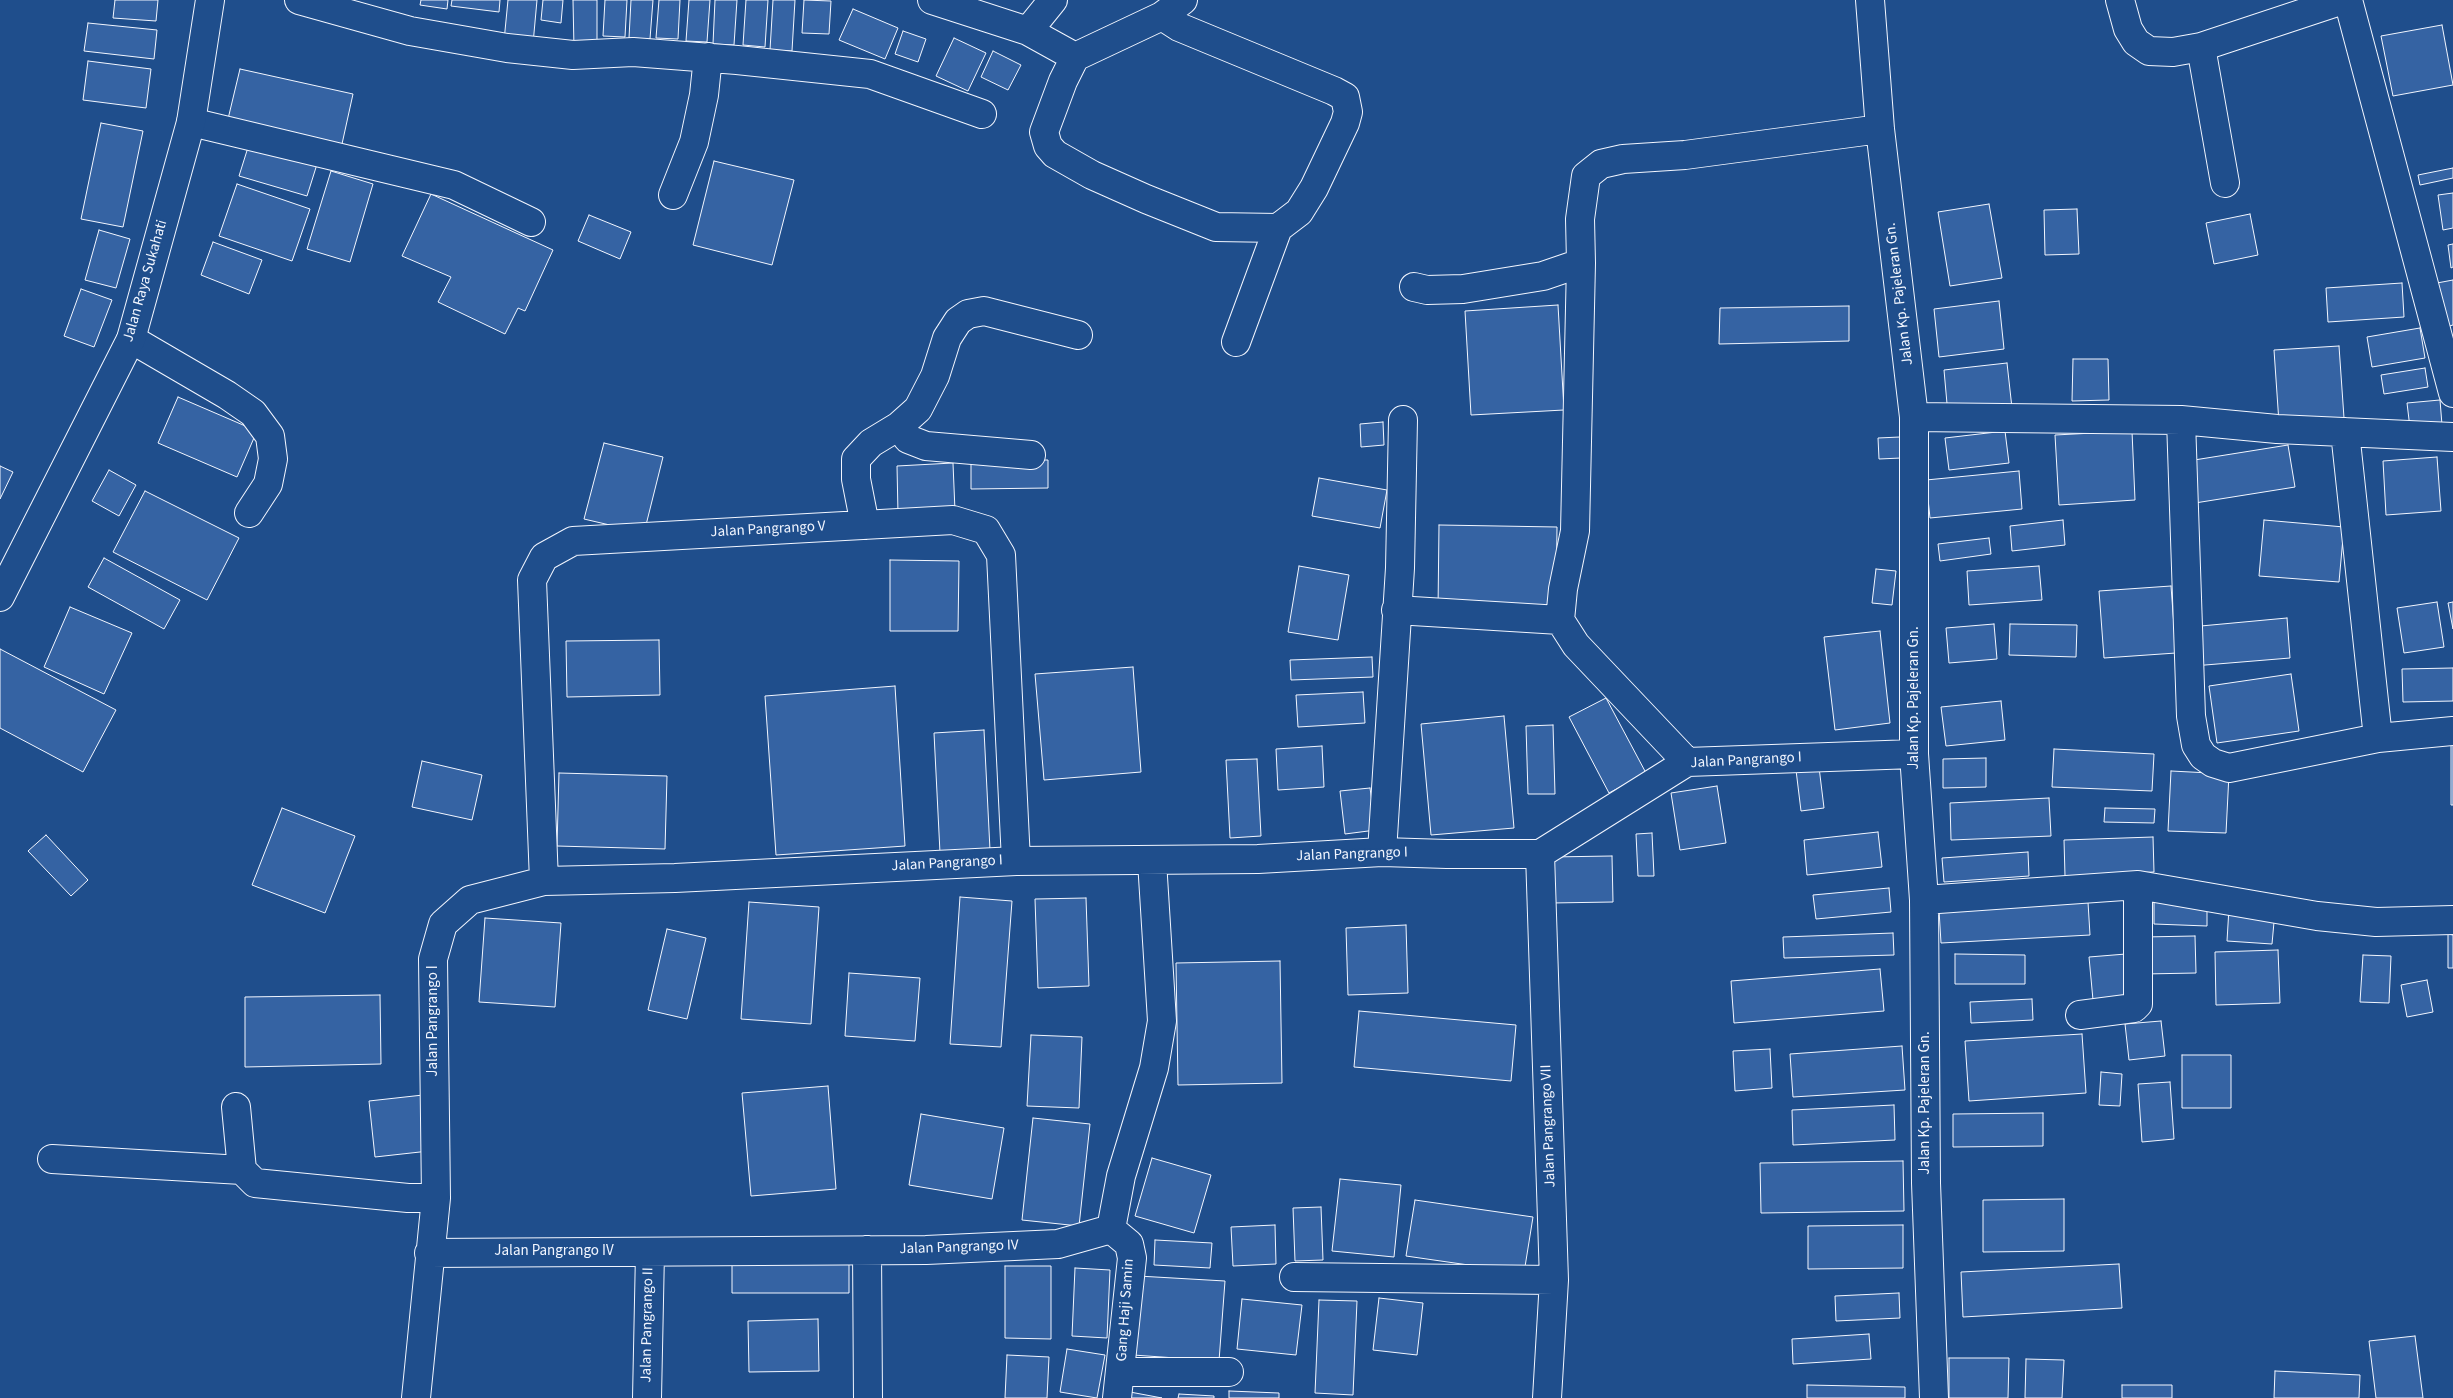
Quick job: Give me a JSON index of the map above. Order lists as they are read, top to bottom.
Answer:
{
  "streets": {
    "street": [
      "Jalan Raya Sukahati",
      "Jalan Kp. Pajeleran Gn.",
      "Jalan Pangrango V",
      "Jalan Pangrango I",
      "Jalan Pangrango VII",
      "Jalan Pangrango IV",
      "Gang Haji Samin",
      "Jalan Pangrango II"
    ]
  },
  "crossings": [
    ["Jalan Kp. Pajeleran Gn.", "Jalan Pangrango I"],
    ["Jalan Pangrango V", "Jalan Pangrango I"],
    ["Jalan Pangrango I", "Jalan Pangrango VII"],
    ["Jalan Pangrango I", "Jalan Pangrango IV"],
    ["Jalan Pangrango IV", "Gang Haji Samin"],
    ["Jalan Pangrango IV", "Jalan Pangrango II"]
  ]
}
